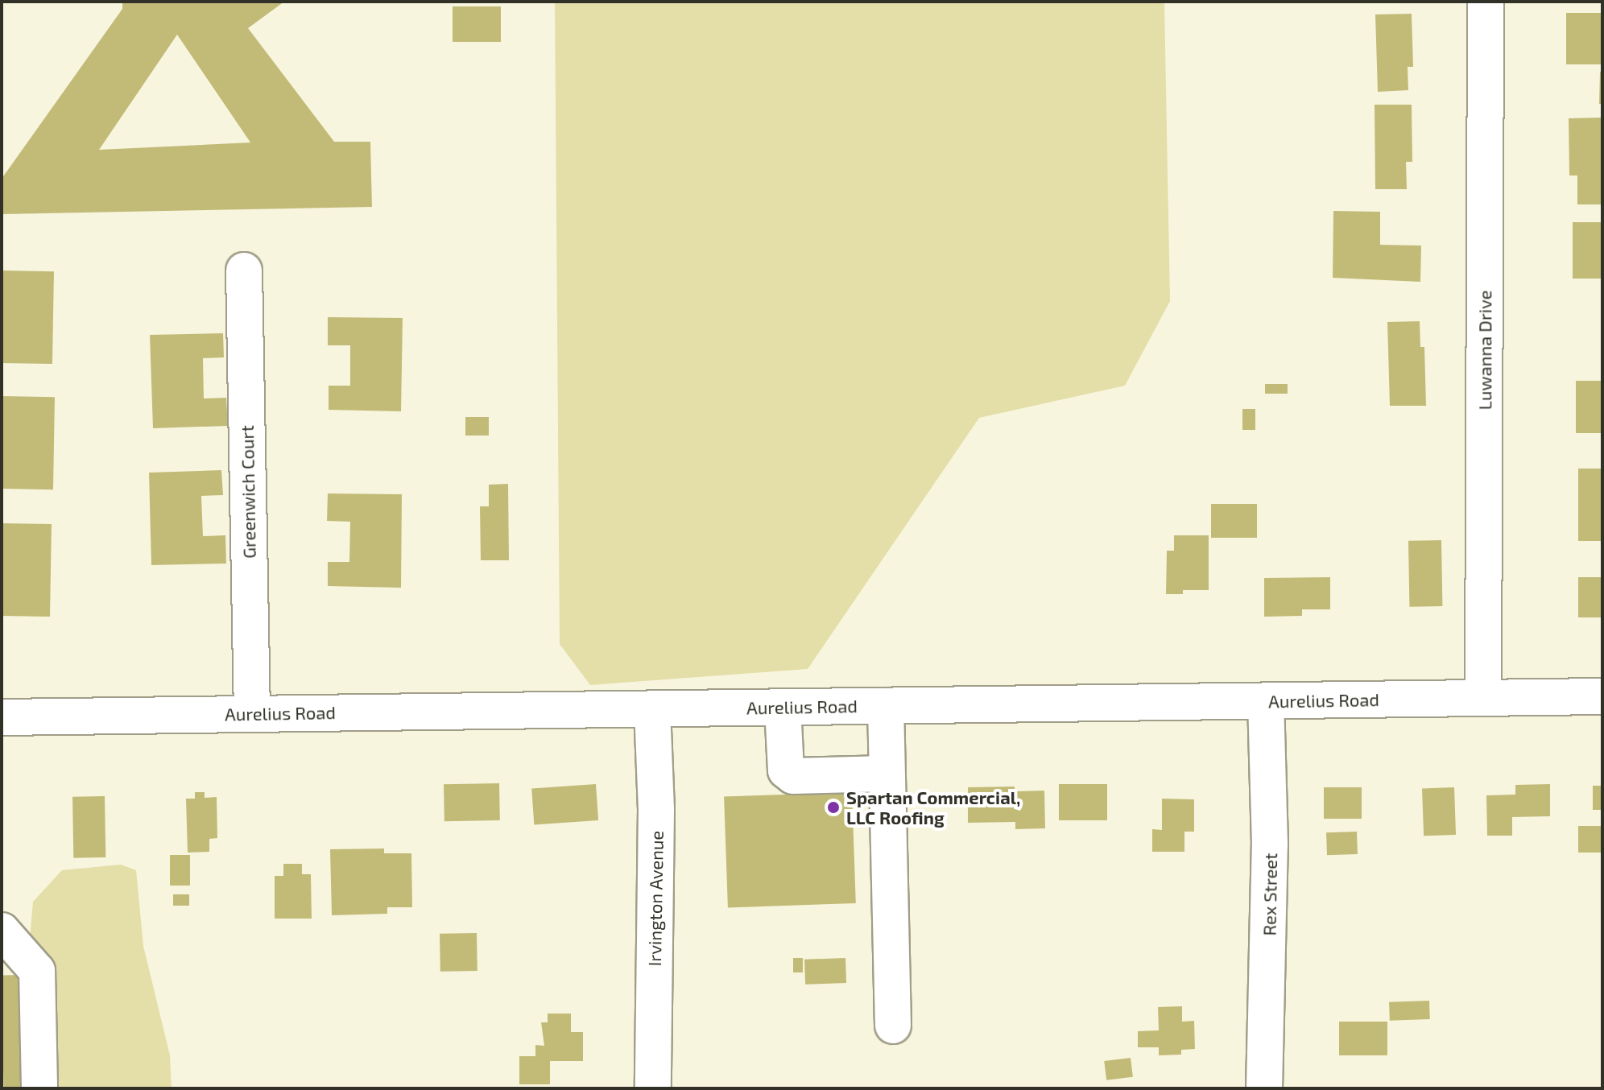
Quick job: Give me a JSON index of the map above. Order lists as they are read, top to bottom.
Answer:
{
  "streets": {
    "street": [
      "Luwanna Drive",
      "Greenwich Court",
      "Aurelius Road",
      "Rex Street",
      "Irvington Avenue"
    ]
  },
  "crossings": [
    ["Luwanna Drive", "Aurelius Road"],
    ["Greenwich Court", "Aurelius Road"],
    ["Aurelius Road", "Rex Street"],
    ["Aurelius Road", "Irvington Avenue"]
  ],
  "places": ["Spartan Commercial, LLC Roofing"]
}
